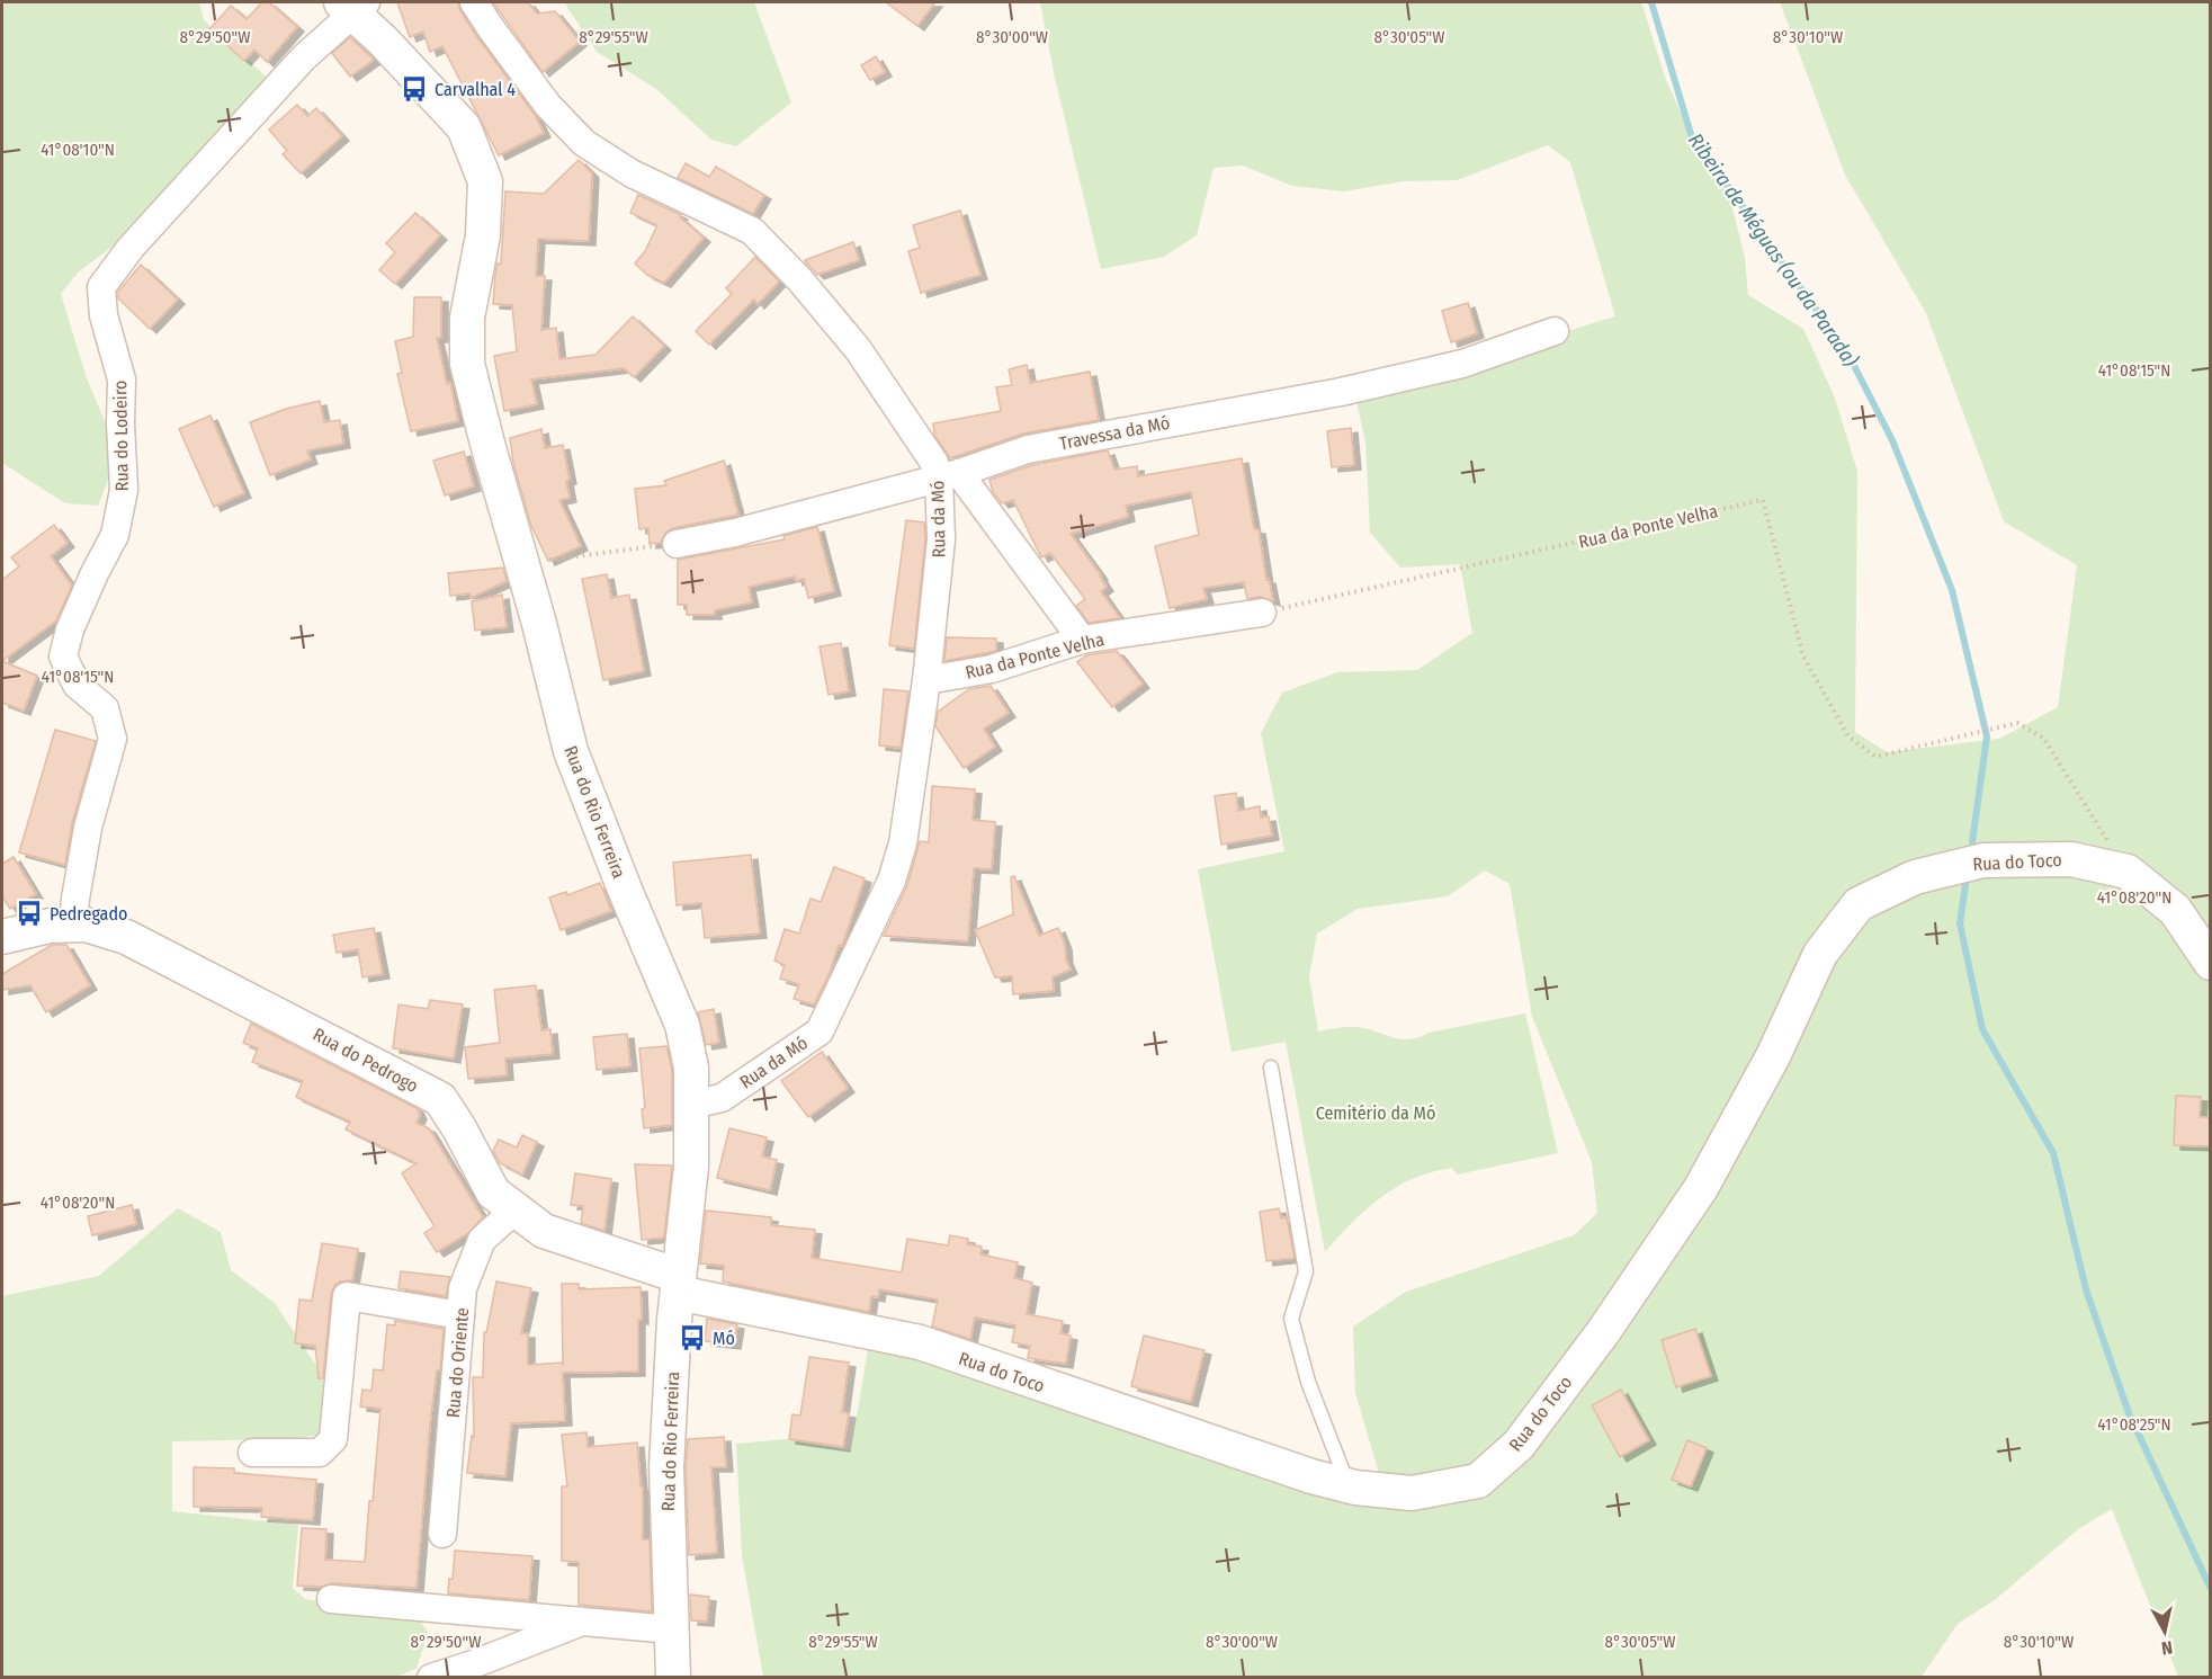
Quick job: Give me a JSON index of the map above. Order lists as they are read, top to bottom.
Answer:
{
  "streets": {
    "street": [
      "Travessa da Mó",
      "Rua do Lodeiro",
      "Rua da Mó",
      "Rua da Ponte Velha",
      "Rua do Rio Ferreira",
      "Rua do Toco",
      "Rua do Pedrogo",
      "Rua do Oriente"
    ]
  },
  "crossings": [
    ["Travessa da Mó", "Rua da Mó"],
    ["Rua do Lodeiro", "Rua do Rio Ferreira"],
    ["Rua do Lodeiro", "Rua do Pedrogo"],
    ["Rua da Mó", "Rua da Ponte Velha"],
    ["Rua da Mó", "Rua do Rio Ferreira"],
    ["Rua da Ponte Velha", "Rua do Toco"],
    ["Rua do Rio Ferreira", "Rua do Toco"],
    ["Rua do Rio Ferreira", "Rua do Pedrogo"],
    ["Rua do Toco", "Rua do Pedrogo"],
    ["Rua do Pedrogo", "Rua do Oriente"]
  ],
  "water": ["Ribeira de Méguas (ou da Parada)"],
  "parks": ["Cemitério da Mó"],
  "places": {
    "bus stop": ["Carvalhal 4", "Pedregado", "Mó"]
  },
  "north": "bottom",
  "coordinates": [
    "8°29'50\"W",
    "8°29'55\"W",
    "8°30'00\"W",
    "8°30'05\"W",
    "8°30'10\"W",
    "41°08'10\"N",
    "41°08'15\"N",
    "41°08'20\"N",
    "41°08'25\"N"
  ]
}
